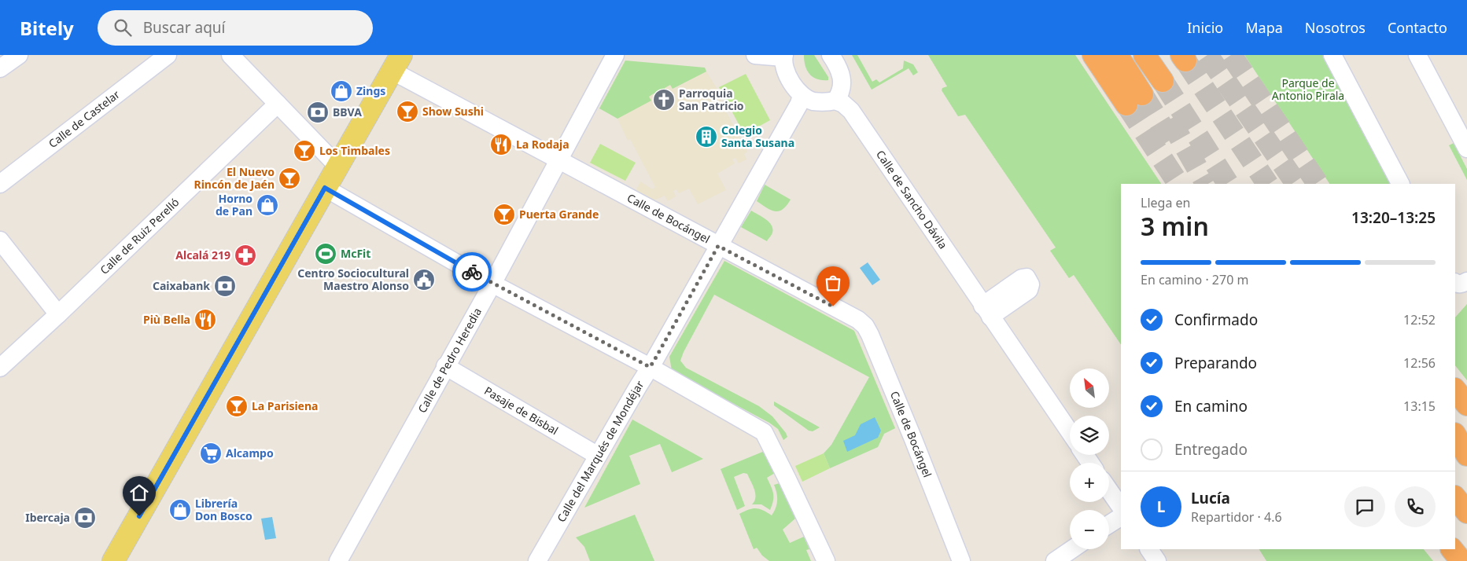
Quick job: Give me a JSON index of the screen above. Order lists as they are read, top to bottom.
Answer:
{
  "streets": {
    "street": [
      "Calle de Castelar",
      "Calle de Sancho Dávila",
      "Calle de Bocángel",
      "Calle de Ruiz Perelló",
      "Calle de Pedro Heredia",
      "Pasaje de Bisbal",
      "Calle del Marqués de Mondéjar"
    ]
  },
  "crossings": [
    ["Calle de Bocángel", "Calle de Pedro Heredia"],
    ["Calle de Bocángel", "Calle del Marqués de Mondéjar"],
    ["Calle de Pedro Heredia", "Pasaje de Bisbal"],
    ["Pasaje de Bisbal", "Calle del Marqués de Mondéjar"]
  ],
  "parks": ["Parque de Antonio Pirala"],
  "places": {
    "shop": ["Zings", "Horno de Pan", "Librería Don Bosco"],
    "church": ["Parroquia San Patricio"],
    "bar": [
      "Show Sushi",
      "Los Timbales",
      "El Nuevo Rincón de Jaén",
      "Puerta Grande",
      "La Parisiena"
    ],
    "bank": ["BBVA", "Caixabank", "Ibercaja"],
    "building": ["Colegio Santa Susana"],
    "restaurant": ["La Rodaja", "Più Bella"],
    "sports": ["McFit"],
    "pharmacy": ["Alcalá 219"],
    "public building": ["Centro Sociocultural Maestro Alonso"],
    "supermarket": ["Alcampo"]
  },
  "north": "top left",
  "page": {
    "header": "Bitely",
    "search": "Buscar aquí",
    "nav": [
      "Inicio",
      "Mapa",
      "Nosotros",
      "Contacto"
    ],
    "heading": ["3 min", "Llega en", "13:20–13:25"],
    "panel": ["Lucía", "Repartidor · 4.6"],
    "bar": "En camino · 270 m",
    "list": [
      ["Confirmado", "12:52"],
      ["Preparando", "12:56"],
      ["En camino", "13:15"],
      "Entregado"
    ],
    "map_buttons": ["+", "−"],
    "round": "L"
  }
}
